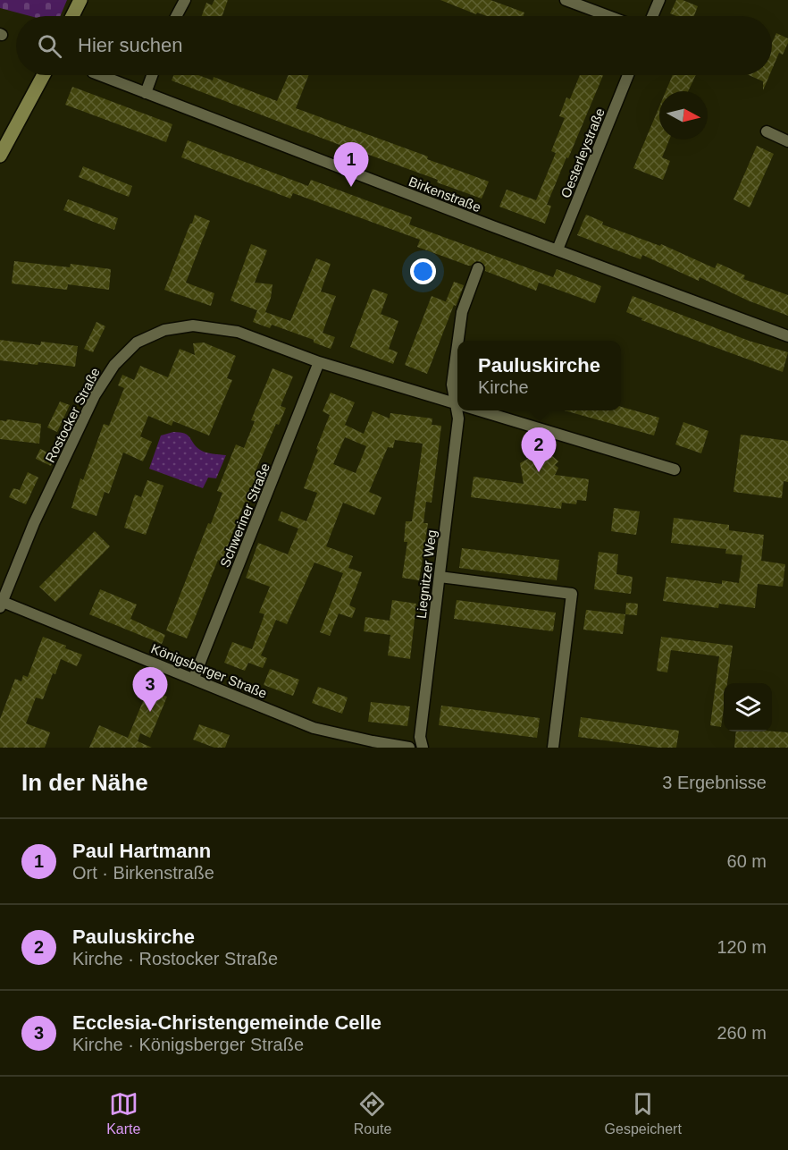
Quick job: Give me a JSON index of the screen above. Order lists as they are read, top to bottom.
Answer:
{
  "streets": {
    "street": [
      "Oesterleystraße",
      "Birkenstraße",
      "Rostocker Straße",
      "Schweriner Straße",
      "Liegnitzer Weg",
      "Königsberger Straße"
    ]
  },
  "crossings": [
    ["Oesterleystraße", "Birkenstraße"],
    ["Rostocker Straße", "Schweriner Straße"],
    ["Rostocker Straße", "Königsberger Straße"],
    ["Schweriner Straße", "Königsberger Straße"]
  ],
  "north": "right",
  "page": {
    "search": "Hier suchen",
    "pins": ["1", "2", "3"],
    "popup": ["Pauluskirche", "Kirche"],
    "heading": ["In der Nähe", "3 Ergebnisse"],
    "list": [
      {
        "mark": "1",
        "name": "Paul Hartmann",
        "note": "Ort · Birkenstraße",
        "value": "60 m"
      },
      {
        "mark": "2",
        "name": "Pauluskirche",
        "note": "Kirche · Rostocker Straße",
        "value": "120 m"
      },
      {
        "mark": "3",
        "name": "Ecclesia-Christengemeinde Celle",
        "note": "Kirche · Königsberger Straße",
        "value": "260 m"
      }
    ],
    "nav": ["Karte", "Route", "Gespeichert"]
  }
}
